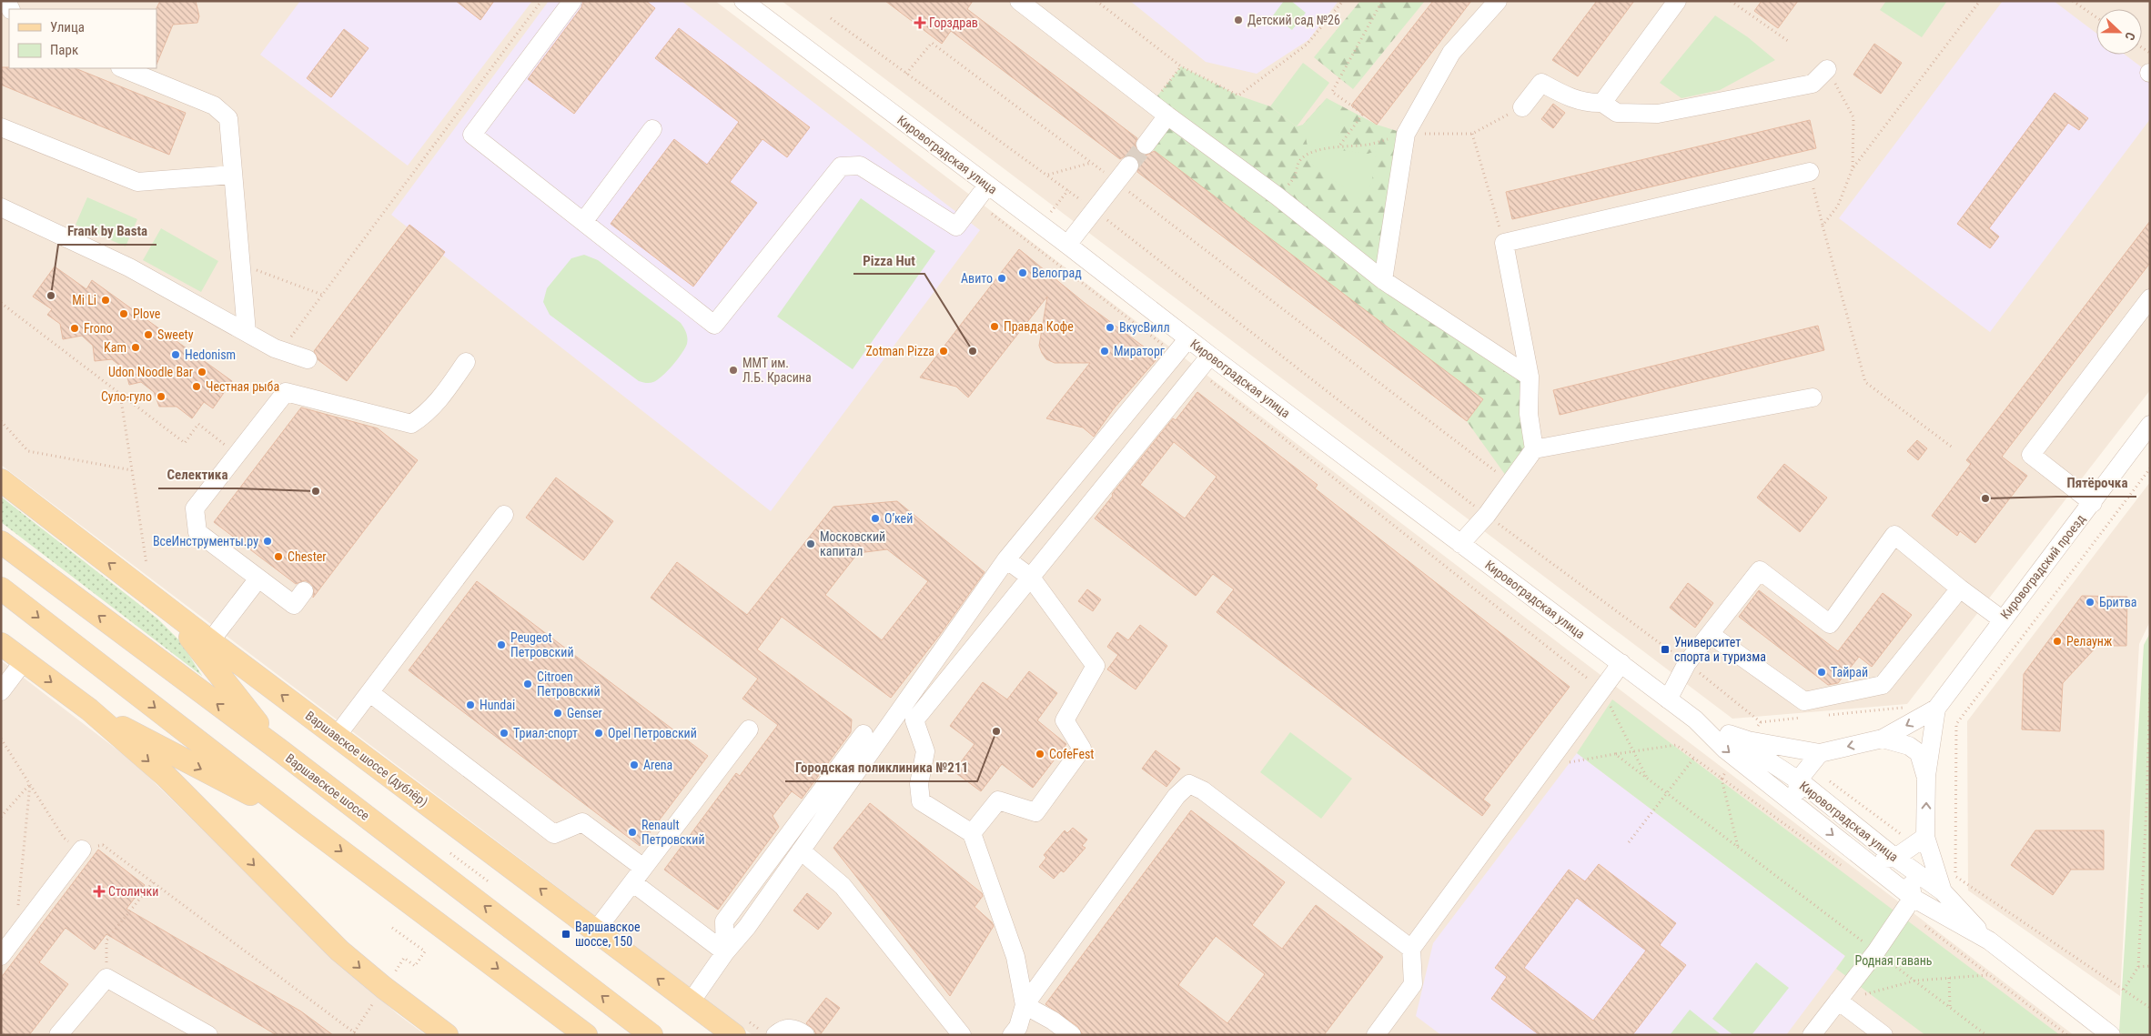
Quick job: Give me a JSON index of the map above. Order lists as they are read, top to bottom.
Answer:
{
  "streets": {
    "main road": ["Варшавское шоссе (дублёр)", "Варшавское шоссе"],
    "street": ["Кировоградская улица", "Кировоградский проезд"]
  },
  "parks": ["Родная гавань"],
  "places": {
    "other": [
      "Детский сад №26",
      "Велоград",
      "Авито",
      "Frank by Basta",
      "Mi Li",
      "Plove",
      "Правда Кофе",
      "ВкусВилл",
      "Frono",
      "Sweety",
      "Kam",
      "Zotman Pizza",
      "Pizza Hut",
      "Мираторг",
      "Hedonism",
      "ММТ им. Л.Б. Красина",
      "Udon Noodle Bar",
      "Честная рыба",
      "Суло-гуло",
      "Селектика",
      "Пятёрочка",
      "О’кей",
      "ВсеИнструменты.ру",
      "Московский капитал",
      "Chester",
      "Бритва",
      "Релаунж",
      "Peugeot Петровский",
      "Тайрай",
      "Citroen Петровский",
      "Hundai",
      "Genser",
      "Городская поликлиника №211",
      "Триал-спорт",
      "Opel Петровский",
      "CofeFest",
      "Arena",
      "Renault Петровский"
    ],
    "health": ["Горздрав", "Столички"],
    "transit": ["Университет спорта и туризма", "Варшавское шоссе, 150"]
  },
  "legend": ["Улица", "Парк"],
  "north": "right"
}
